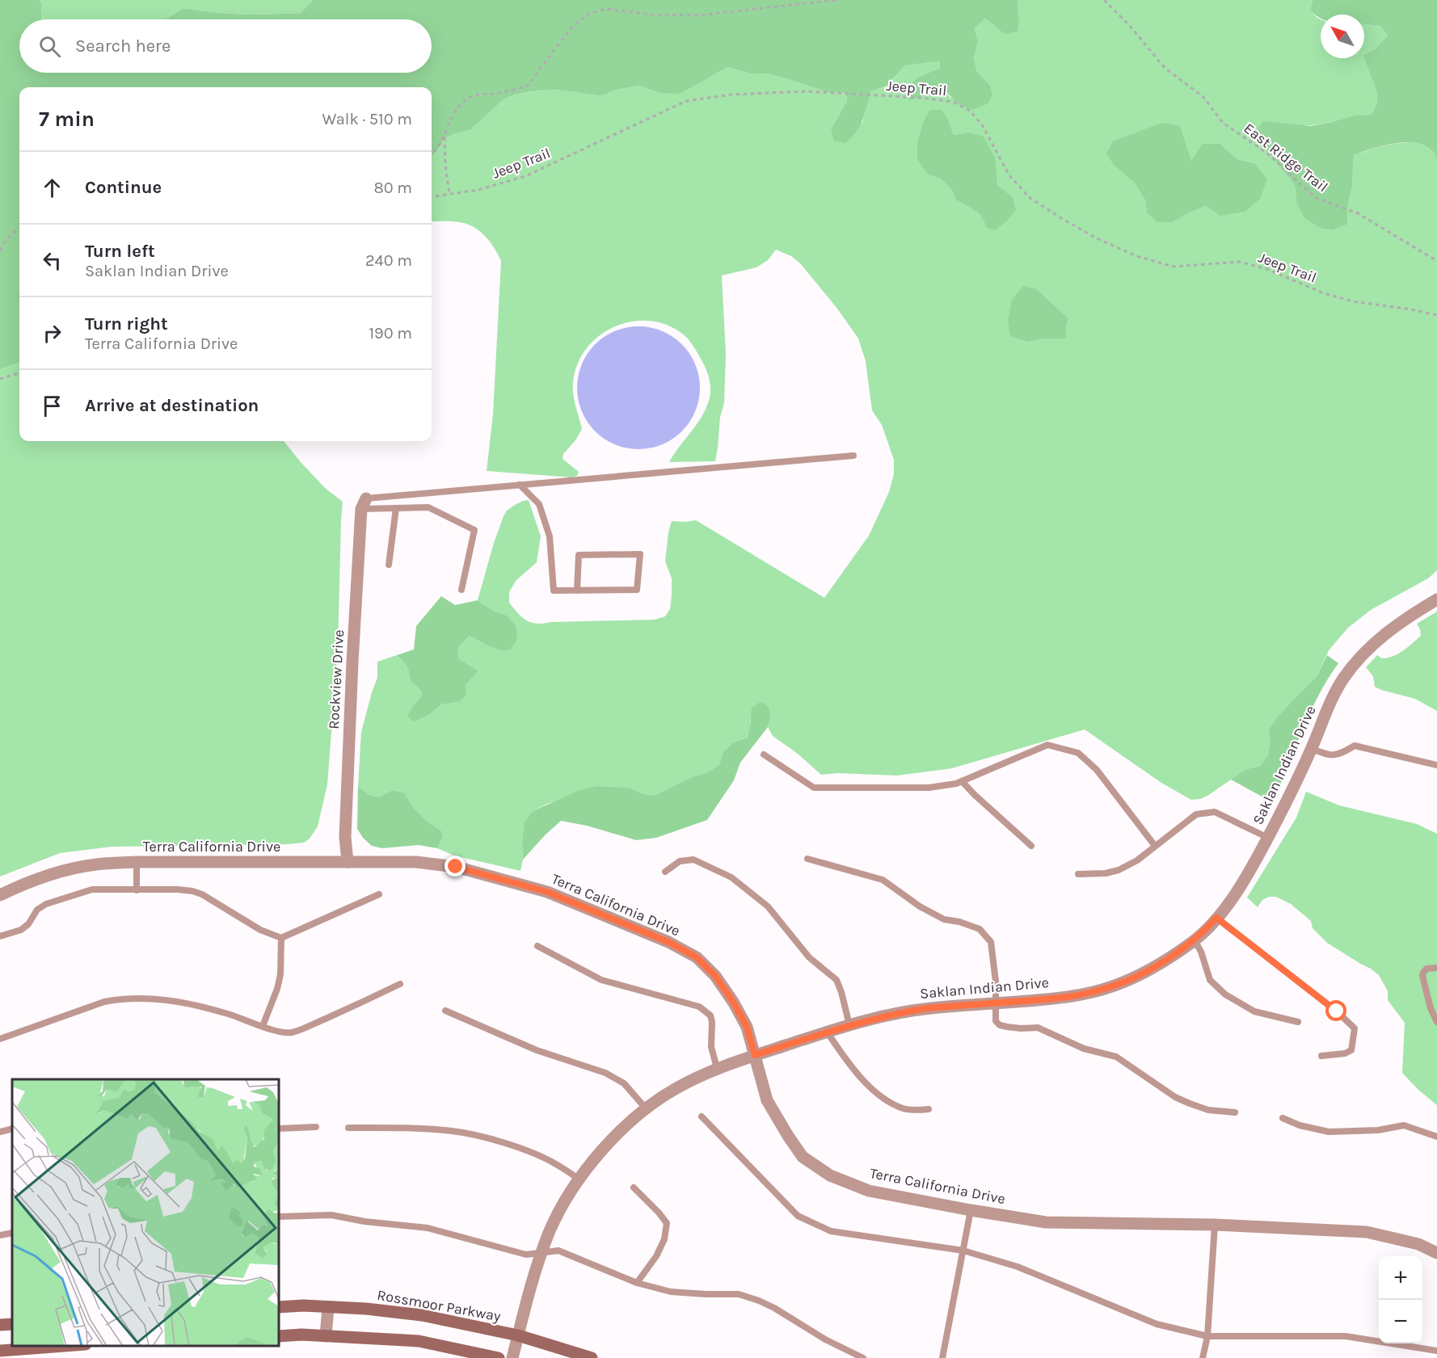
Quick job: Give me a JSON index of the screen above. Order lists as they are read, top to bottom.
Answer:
{
  "streets": {
    "street": [
      "Rockview Drive",
      "Saklan Indian Drive",
      "Terra California Drive",
      "Rossmoor Parkway"
    ],
    "path": ["Jeep Trail", "East Ridge Trail"]
  },
  "crossings": [
    ["Rockview Drive", "Terra California Drive"],
    ["Saklan Indian Drive", "Terra California Drive"],
    ["Saklan Indian Drive", "Rossmoor Parkway"]
  ],
  "north": "top left",
  "page": {
    "search": "Search here",
    "heading": ["7 min", "Walk · 510 m"],
    "list": [
      ["Continue", "80 m"],
      ["Turn left", "Saklan Indian Drive", "240 m"],
      ["Turn right", "Terra California Drive", "190 m"],
      "Arrive at destination"
    ],
    "map_buttons": ["+", "−"]
  }
}
